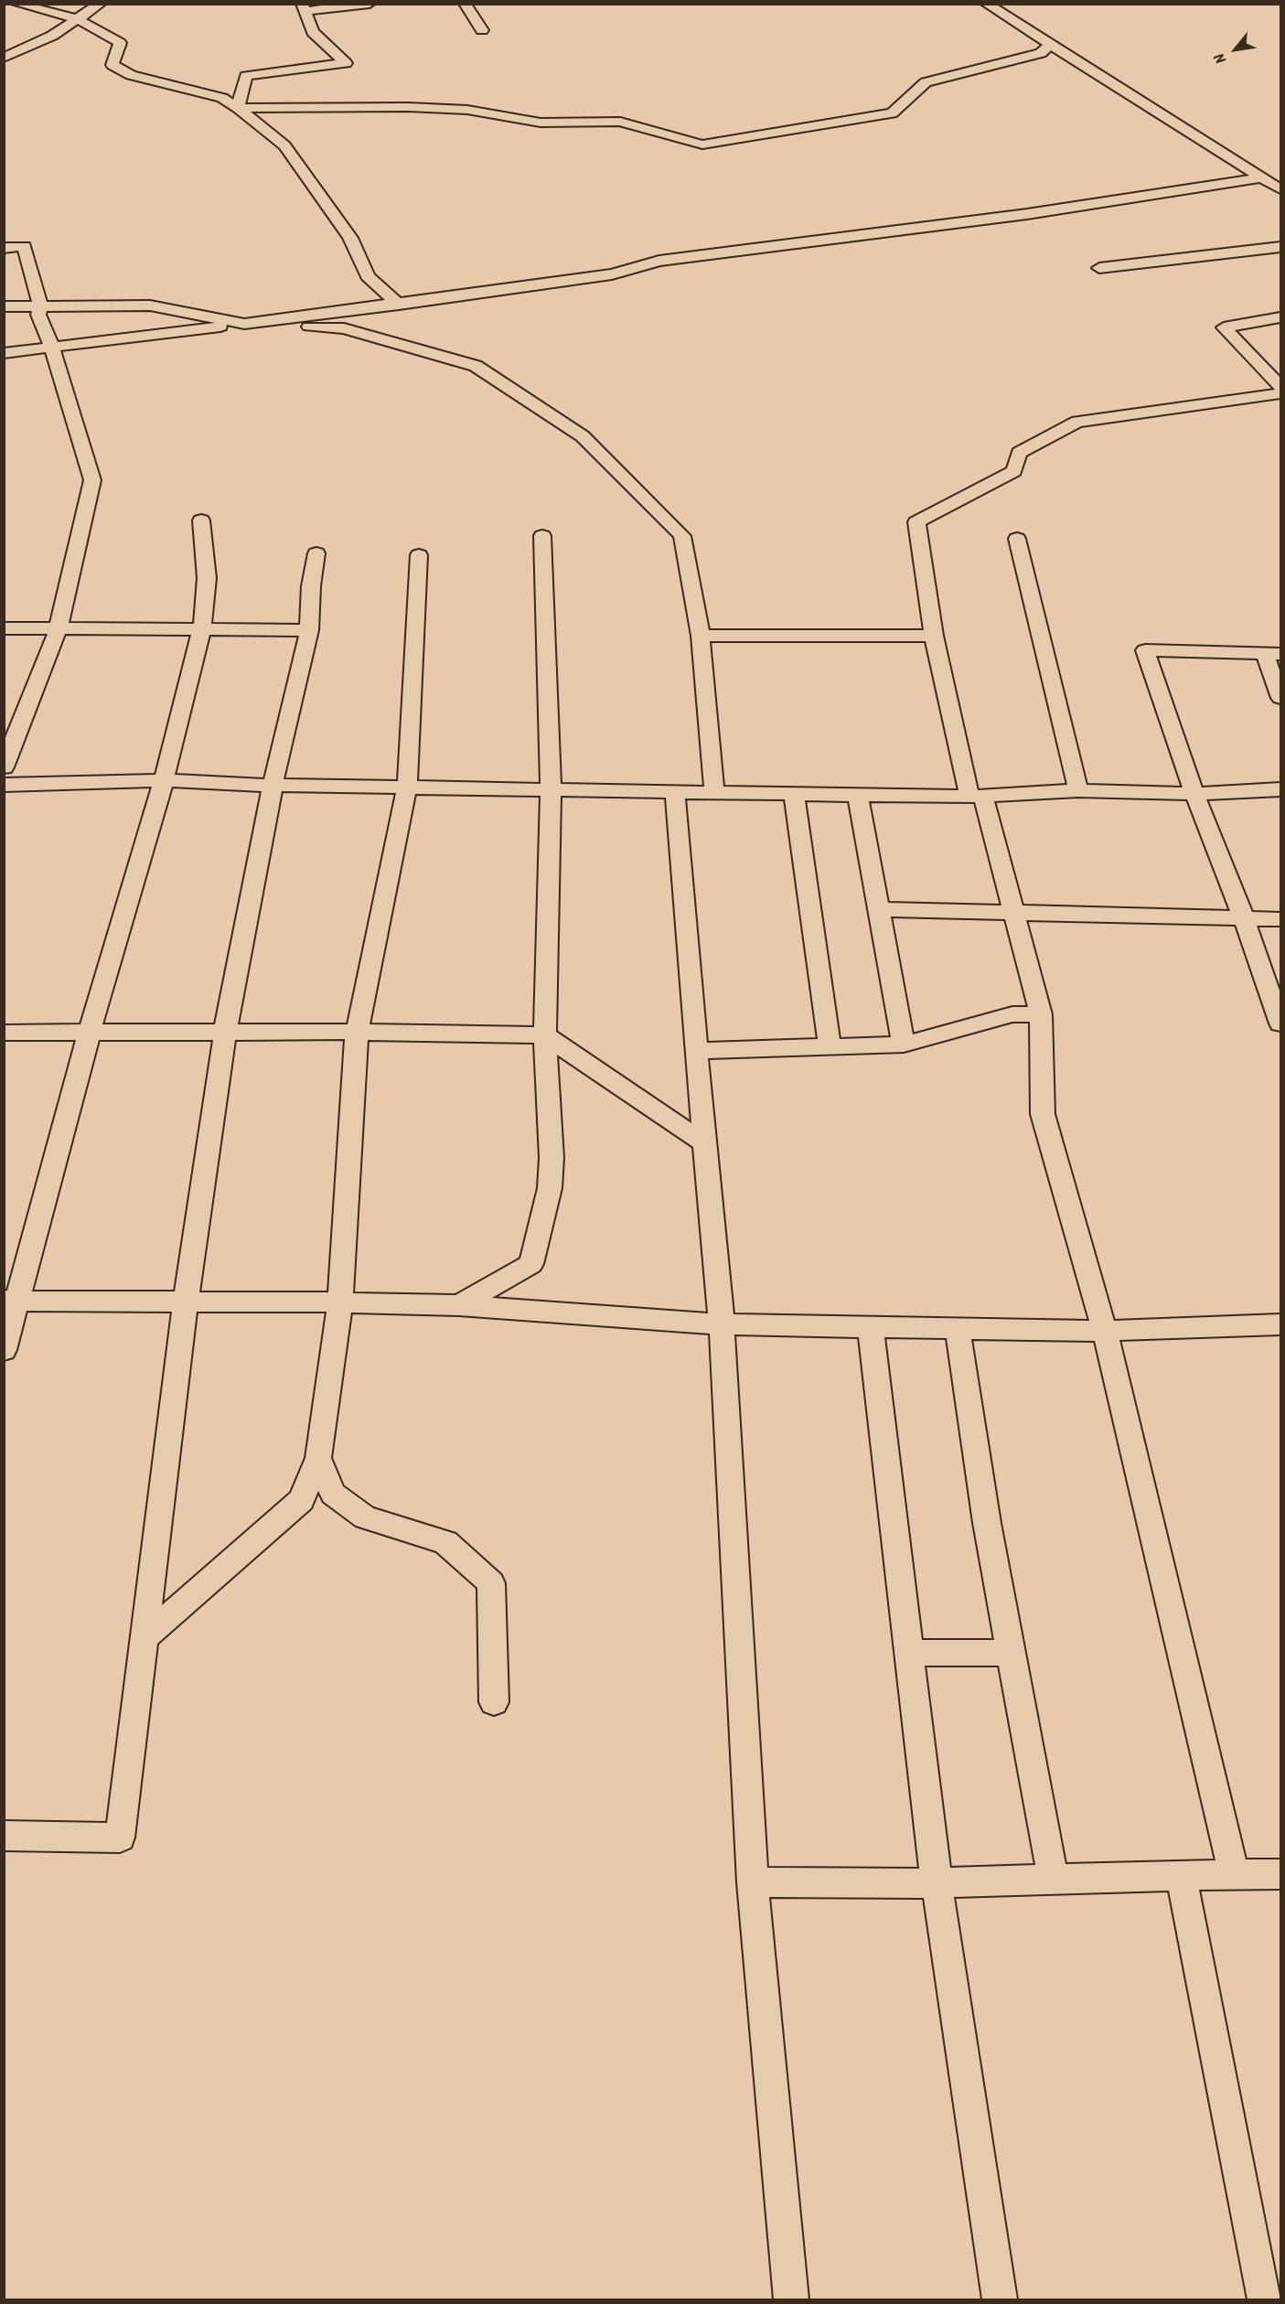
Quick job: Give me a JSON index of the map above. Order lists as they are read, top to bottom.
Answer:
{
  "north": "bottom left"
}
